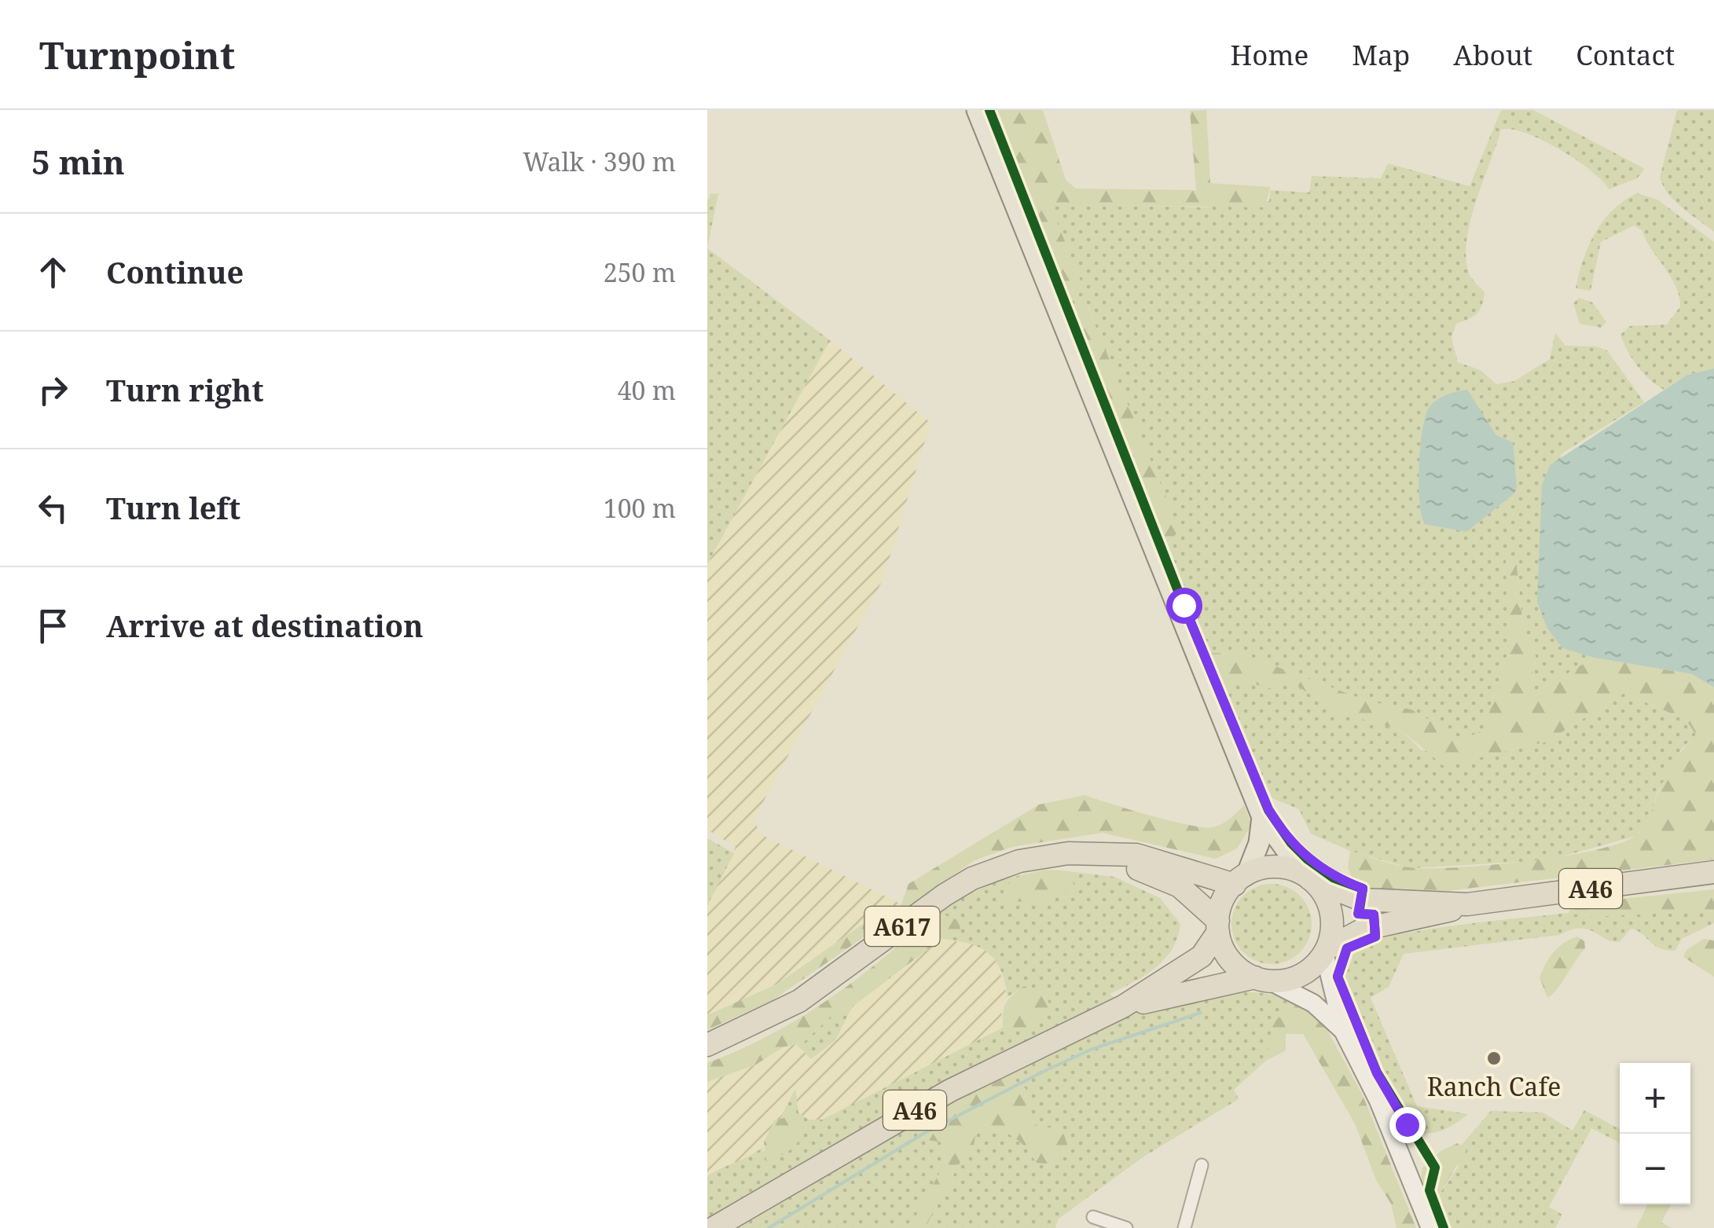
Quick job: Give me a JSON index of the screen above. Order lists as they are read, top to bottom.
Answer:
{
  "streets": {
    "highway": ["A46", "A617"]
  },
  "crossings": [
    ["A46", "A617"]
  ],
  "places": ["Ranch Cafe"],
  "page": {
    "header": "Turnpoint",
    "nav": [
      "Home",
      "Map",
      "About",
      "Contact"
    ],
    "heading": ["5 min", "Walk · 390 m"],
    "list": [
      ["Continue", "250 m"],
      ["Turn right", "40 m"],
      ["Turn left", "100 m"],
      "Arrive at destination"
    ],
    "map_buttons": ["+", "−"]
  }
}
